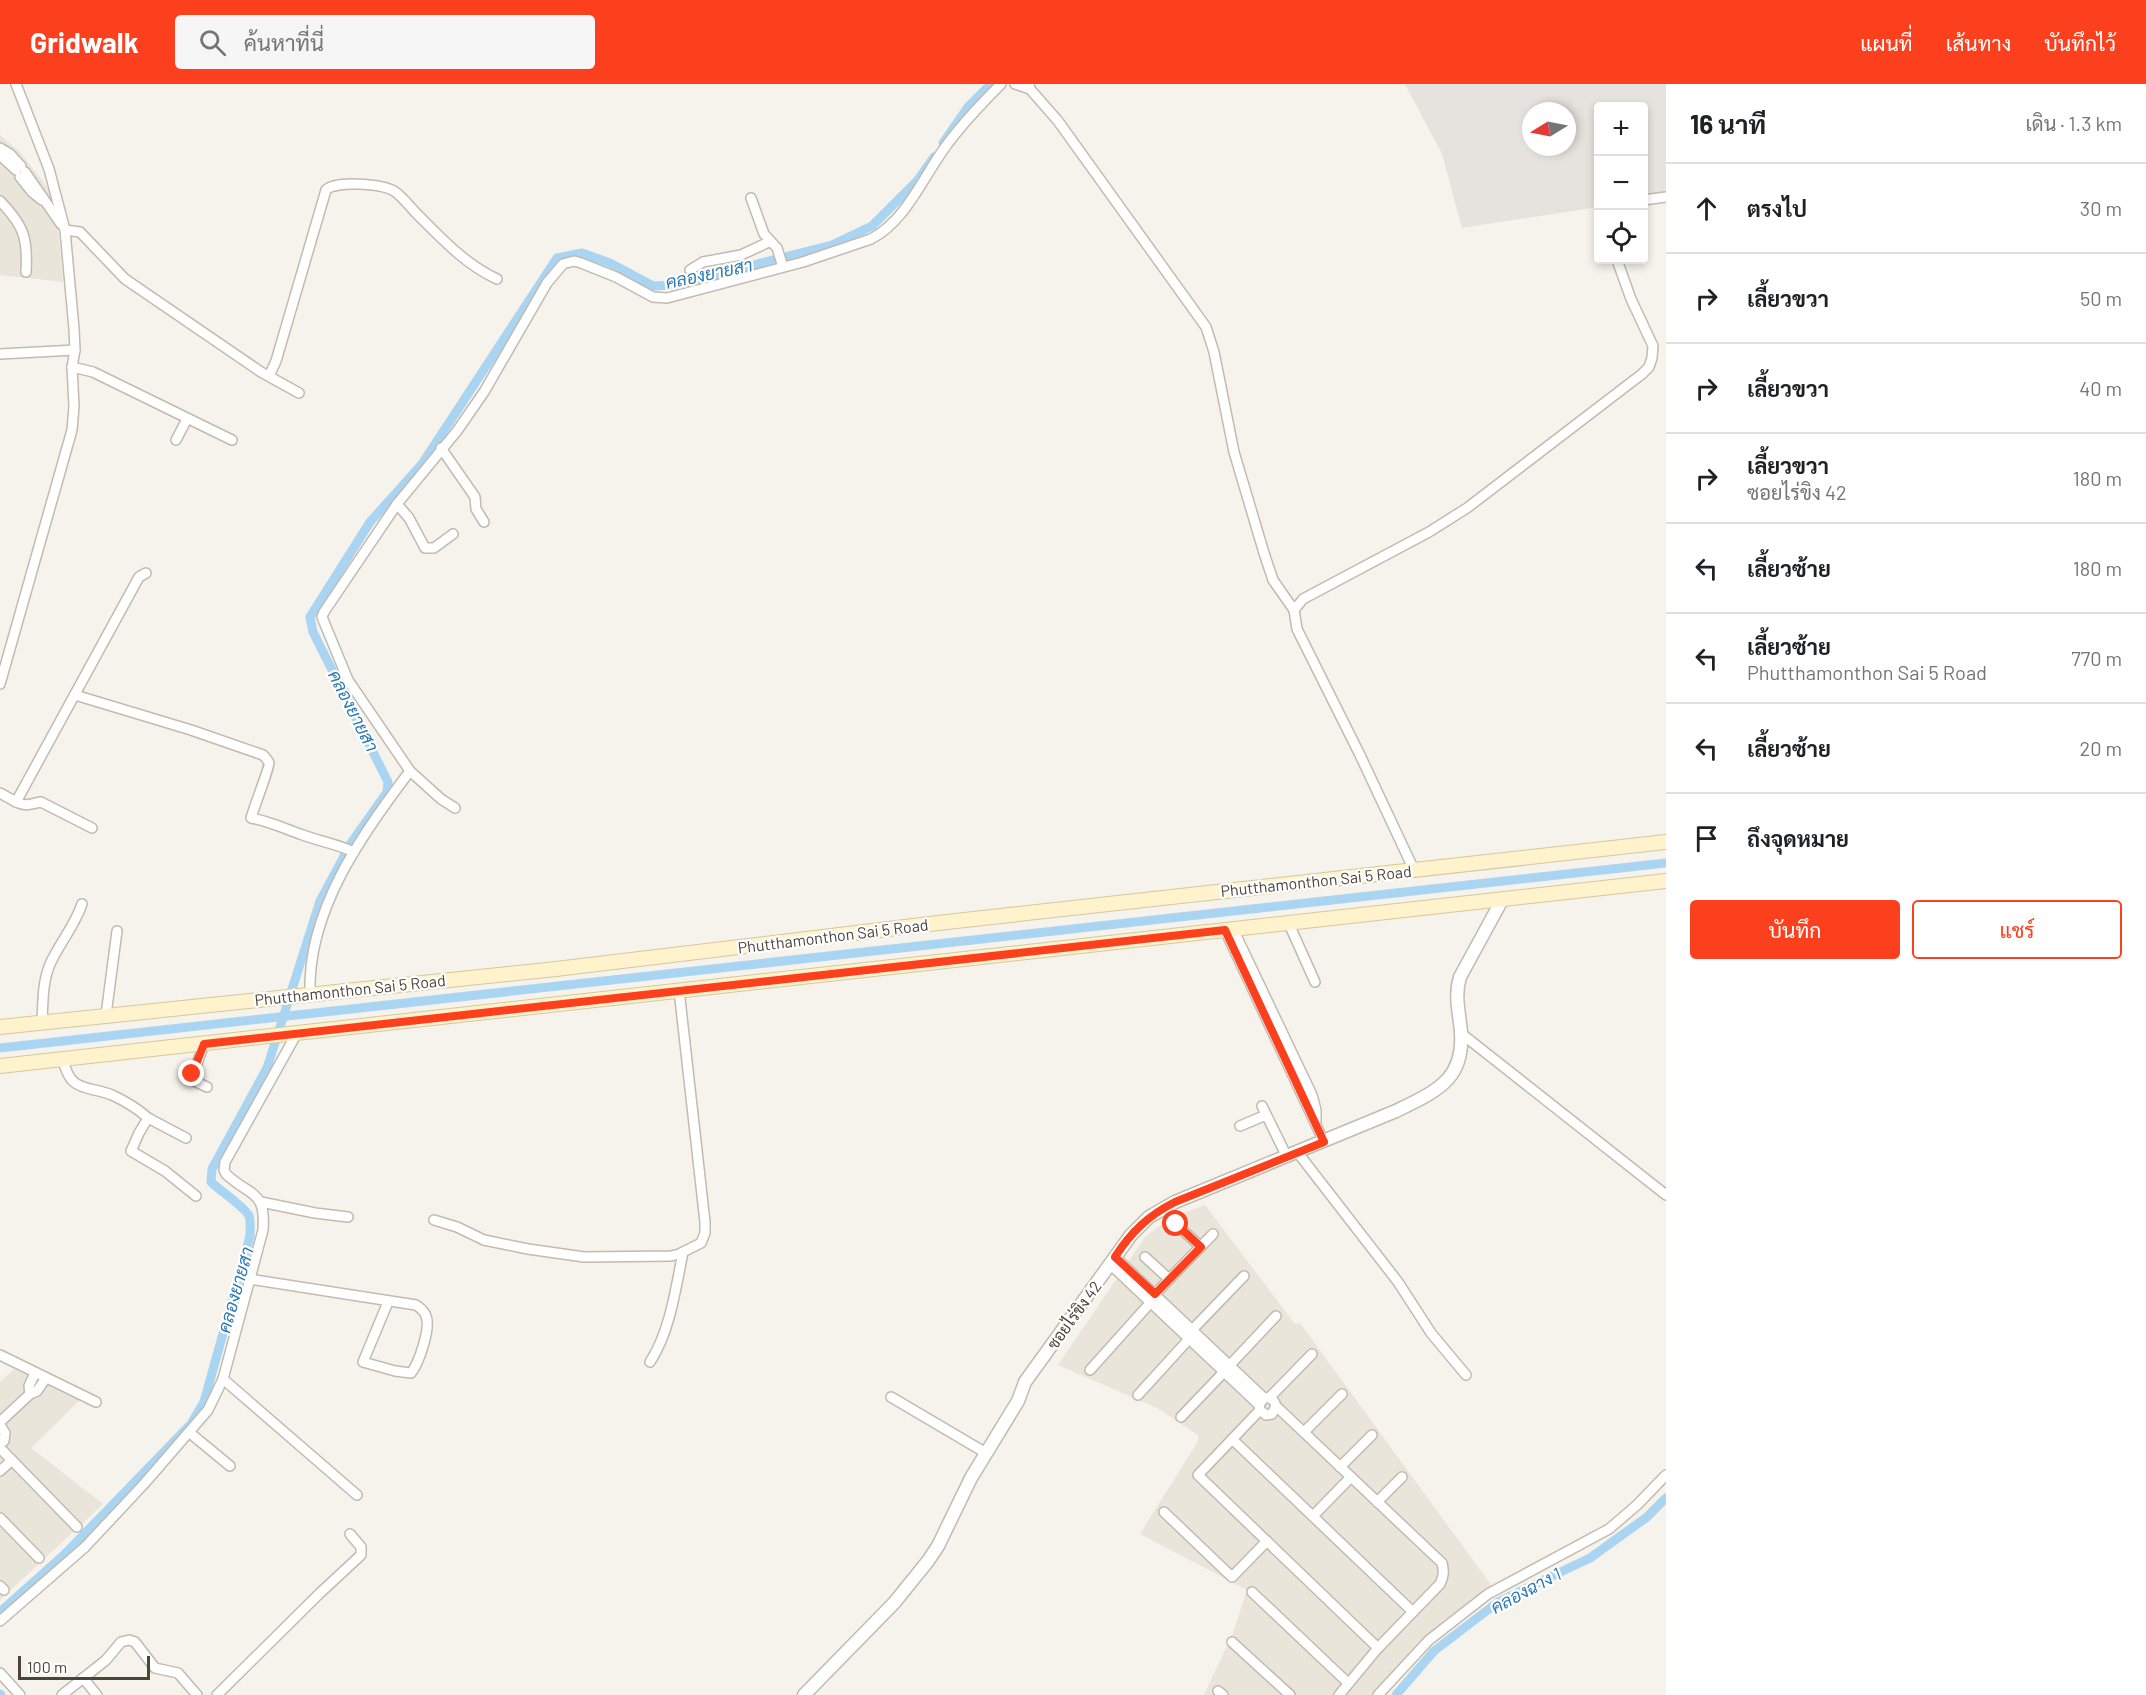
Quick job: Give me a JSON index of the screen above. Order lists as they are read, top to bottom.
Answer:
{
  "streets": {
    "main road": ["Phutthamonthon Sai 5 Road"],
    "street": ["ซอยไร่ขิง 42"]
  },
  "water": ["คลองยายสา", "คลองฉาง 1"],
  "scale_bar": "100 m",
  "north": "left",
  "page": {
    "header": "Gridwalk",
    "search": "ค้นหาที่นี่",
    "nav": ["แผนที่", "เส้นทาง", "บันทึกไว้"],
    "heading": ["16 นาที", "เดิน · 1.3 km"],
    "map_buttons": ["+", "−"],
    "list": [
      ["ตรงไป", "30 m"],
      ["เลี้ยวขวา", "50 m"],
      ["เลี้ยวขวา", "40 m"],
      ["เลี้ยวขวา", "ซอยไร่ขิง 42", "180 m"],
      ["เลี้ยวซ้าย", "180 m"],
      ["เลี้ยวซ้าย", "Phutthamonthon Sai 5 Road", "770 m"],
      ["เลี้ยวซ้าย", "20 m"],
      "ถึงจุดหมาย"
    ],
    "buttons": ["บันทึก", "แชร์"],
    "scale": "100 m"
  }
}
